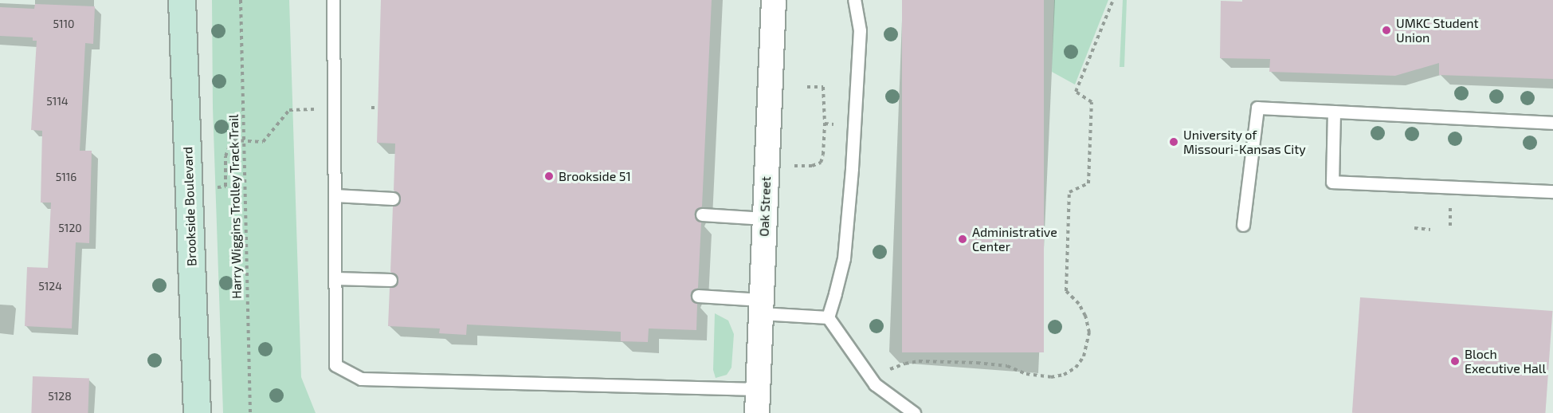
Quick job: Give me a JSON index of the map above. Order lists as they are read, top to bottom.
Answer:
{
  "streets": {
    "main road": ["Brookside Boulevard"],
    "street": ["Oak Street"],
    "path": ["Harry Wiggins Trolley Track Trail"]
  },
  "places": [
    "UMKC Student Union",
    "University of Missouri-Kansas City",
    "Brookside 51",
    "Administrative Center",
    "Bloch Executive Hall"
  ],
  "house_numbers": [
    "5110",
    "5114",
    "5116",
    "5120",
    "5124",
    "5128"
  ]
}
